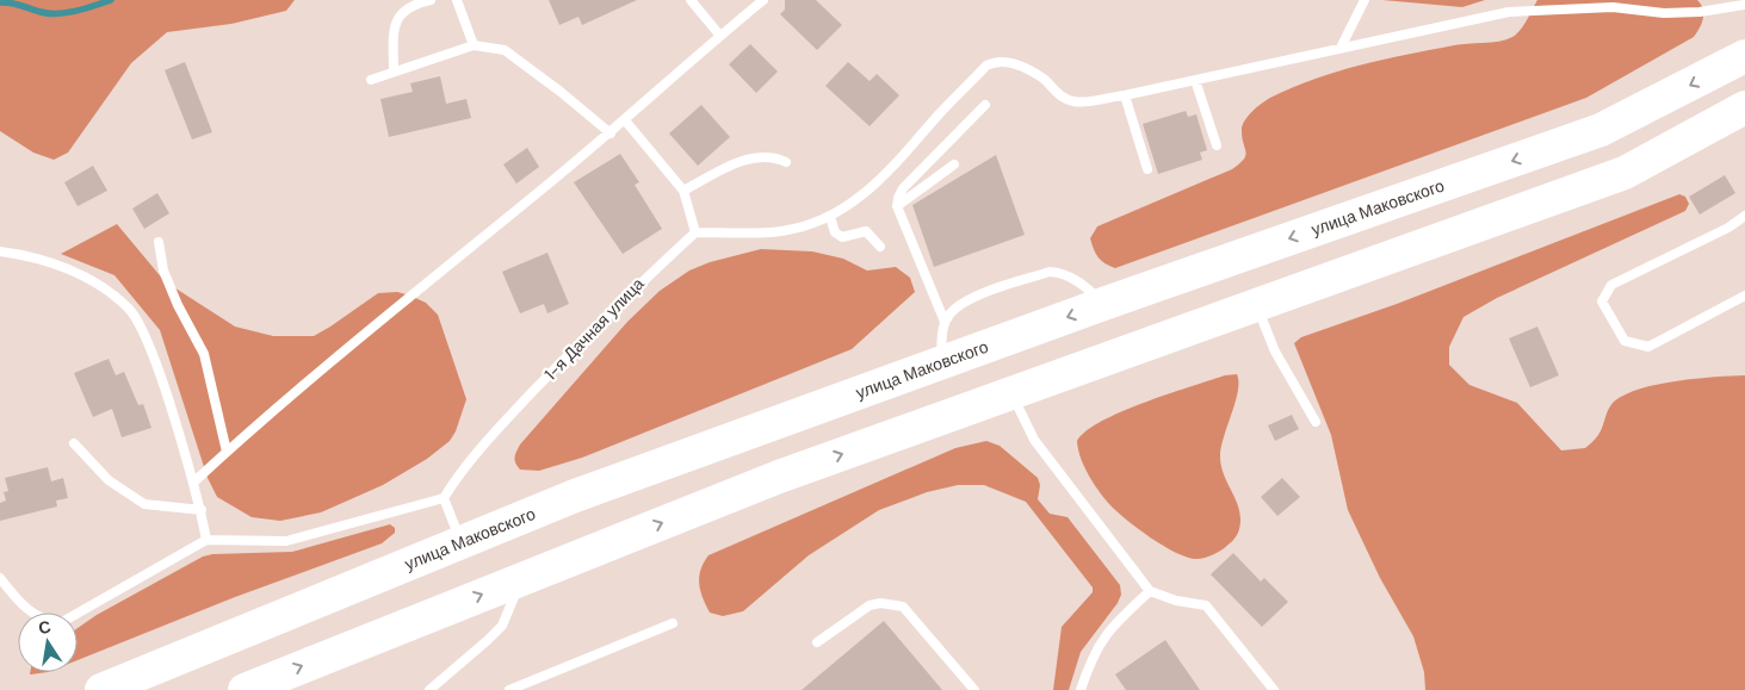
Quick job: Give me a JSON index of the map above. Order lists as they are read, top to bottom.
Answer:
{
  "streets": {
    "highway": ["улица Маковского"],
    "lane": ["1-я Дачная улица"]
  },
  "north": "top"
}
